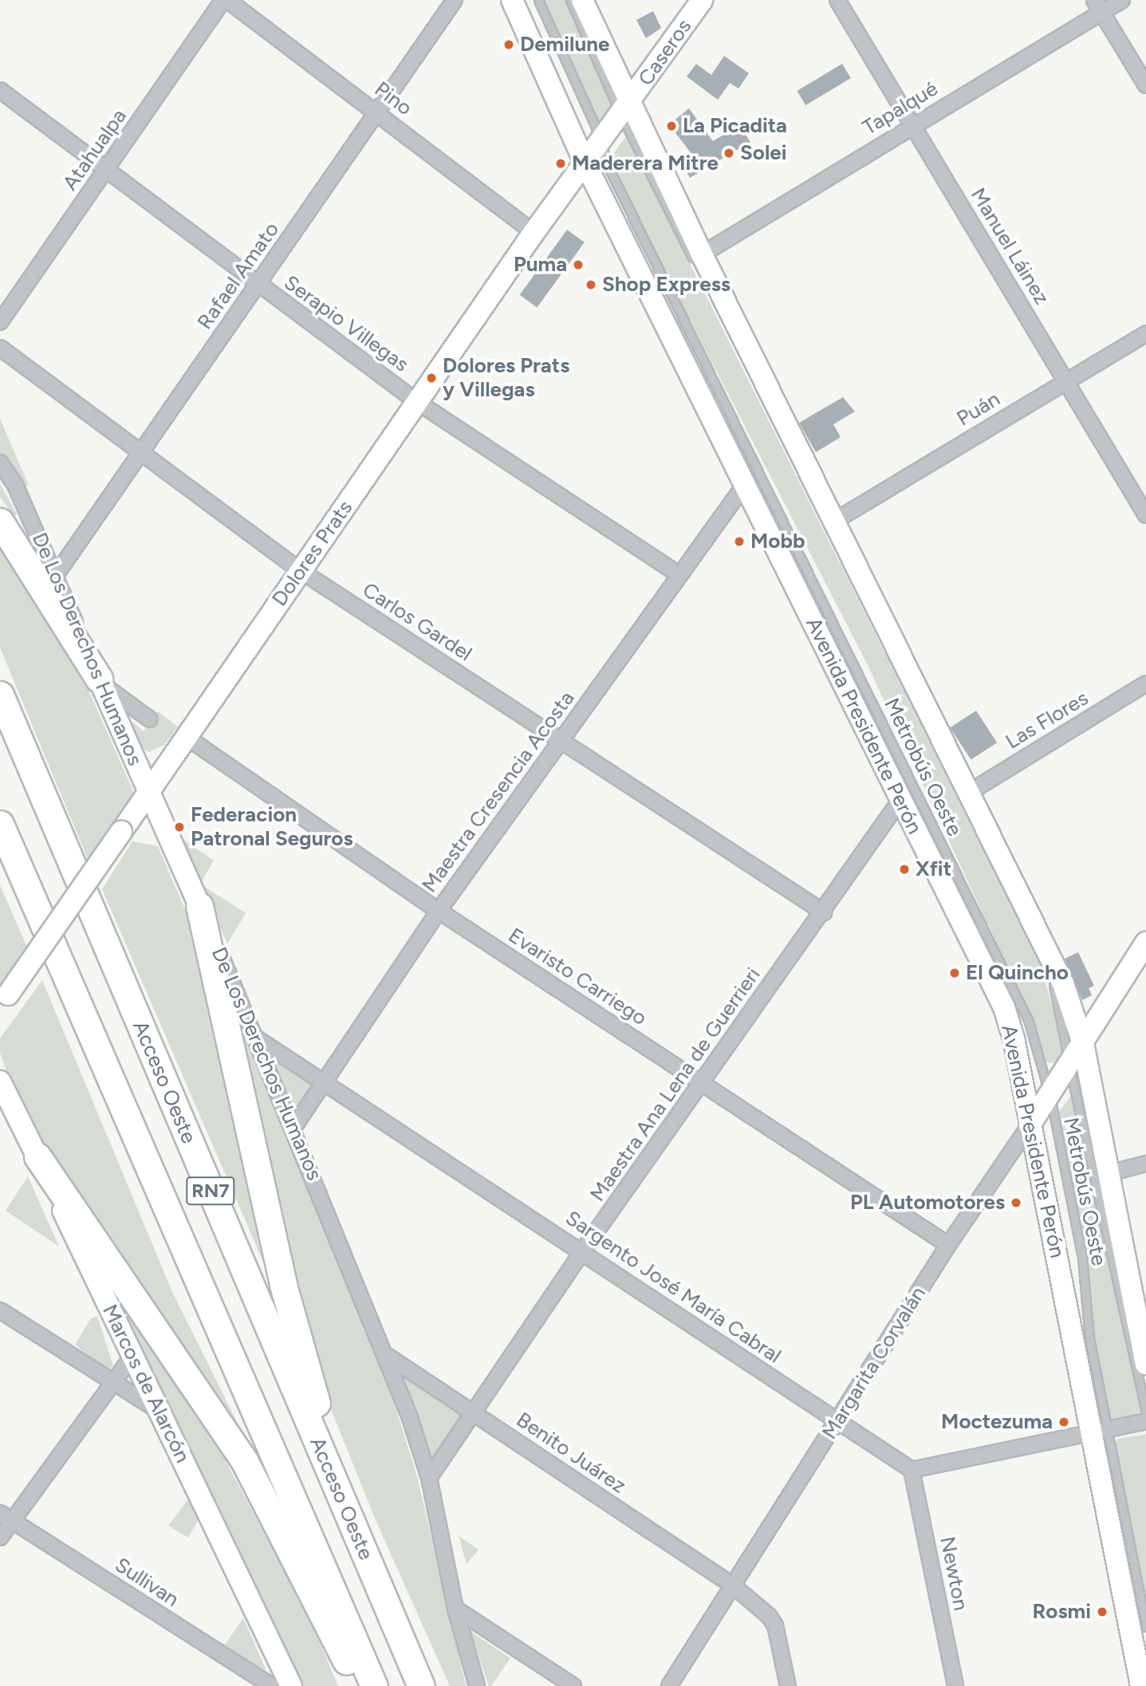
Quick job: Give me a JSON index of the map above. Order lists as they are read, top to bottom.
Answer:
{
  "streets": {
    "highway": ["Acceso Oeste", "RN7"],
    "main road": [
      "Caseros",
      "Dolores Prats",
      "De Los Derechos Humanos",
      "Avenida Presidente Perón",
      "Margarita Corvalán",
      "Marcos de Alarcón"
    ],
    "street": [
      "Pino",
      "Tapalqué",
      "Atahualpa",
      "Manuel Láinez",
      "Rafael Amato",
      "Serapio Villegas",
      "Puán",
      "Carlos Gardel",
      "Las Flores",
      "Maestra Cresencia Acosta",
      "Evaristo Carriego",
      "Maestra Ana Lena de Guerrieri",
      "Sargento José María Cabral",
      "Benito Juárez",
      "Newton",
      "Sullivan"
    ],
    "lane": ["Metrobús Oeste"]
  },
  "crossings": [
    ["Caseros", "Dolores Prats"],
    ["Caseros", "Metrobús Oeste"],
    ["Pino", "Atahualpa"],
    ["Pino", "Rafael Amato"],
    ["Pino", "Dolores Prats"],
    ["Tapalqué", "Manuel Láinez"],
    ["Atahualpa", "Serapio Villegas"],
    ["Manuel Láinez", "Puán"],
    ["Rafael Amato", "Serapio Villegas"],
    ["Rafael Amato", "Carlos Gardel"],
    ["Rafael Amato", "De Los Derechos Humanos"],
    ["Serapio Villegas", "Dolores Prats"],
    ["Serapio Villegas", "Maestra Cresencia Acosta"],
    ["Dolores Prats", "Carlos Gardel"],
    ["Dolores Prats", "De Los Derechos Humanos"],
    ["Dolores Prats", "Avenida Presidente Perón"],
    ["Dolores Prats", "Metrobús Oeste"],
    ["Dolores Prats", "Evaristo Carriego"],
    ["Carlos Gardel", "Maestra Cresencia Acosta"],
    ["Carlos Gardel", "Maestra Ana Lena de Guerrieri"],
    ["De Los Derechos Humanos", "Maestra Cresencia Acosta"],
    ["De Los Derechos Humanos", "Maestra Ana Lena de Guerrieri"],
    ["De Los Derechos Humanos", "Sargento José María Cabral"],
    ["De Los Derechos Humanos", "Benito Juárez"],
    ["Avenida Presidente Perón", "Metrobús Oeste"],
    ["Avenida Presidente Perón", "Maestra Cresencia Acosta"],
    ["Avenida Presidente Perón", "Maestra Ana Lena de Guerrieri"],
    ["Avenida Presidente Perón", "Margarita Corvalán"],
    ["Metrobús Oeste", "Margarita Corvalán"],
    ["Maestra Cresencia Acosta", "Evaristo Carriego"],
    ["Maestra Cresencia Acosta", "Sargento José María Cabral"],
    ["Evaristo Carriego", "Maestra Ana Lena de Guerrieri"],
    ["Evaristo Carriego", "Margarita Corvalán"],
    ["Maestra Ana Lena de Guerrieri", "Sargento José María Cabral"],
    ["Maestra Ana Lena de Guerrieri", "Benito Juárez"],
    ["Sargento José María Cabral", "Margarita Corvalán"],
    ["Sargento José María Cabral", "Newton"],
    ["Margarita Corvalán", "Benito Juárez"]
  ],
  "places": [
    "Demilune",
    "La Picadita",
    "Solei",
    "Maderera Mitre",
    "Puma",
    "Shop Express",
    "Dolores Prats y Villegas",
    "Mobb",
    "Federacion Patronal Seguros",
    "Xfit",
    "El Quincho",
    "PL Automotores",
    "Moctezuma",
    "Rosmi"
  ]
}
